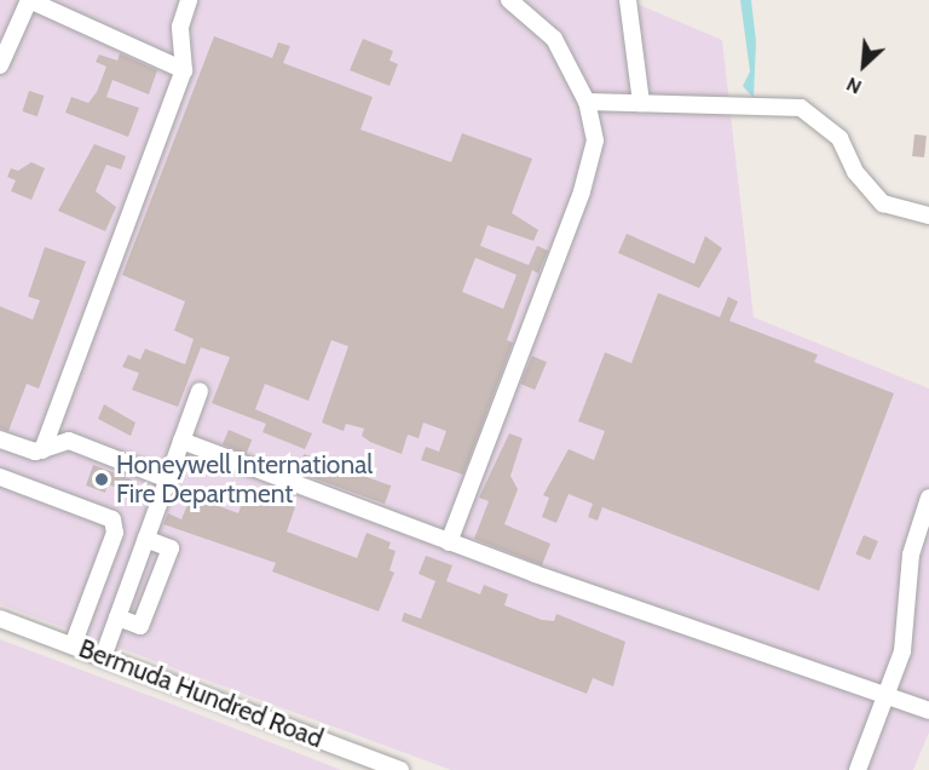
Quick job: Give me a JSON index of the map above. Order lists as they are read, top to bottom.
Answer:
{
  "streets": {
    "street": ["Bermuda Hundred Road"]
  },
  "places": ["Honeywell International Fire Department"],
  "north": "bottom left"
}
